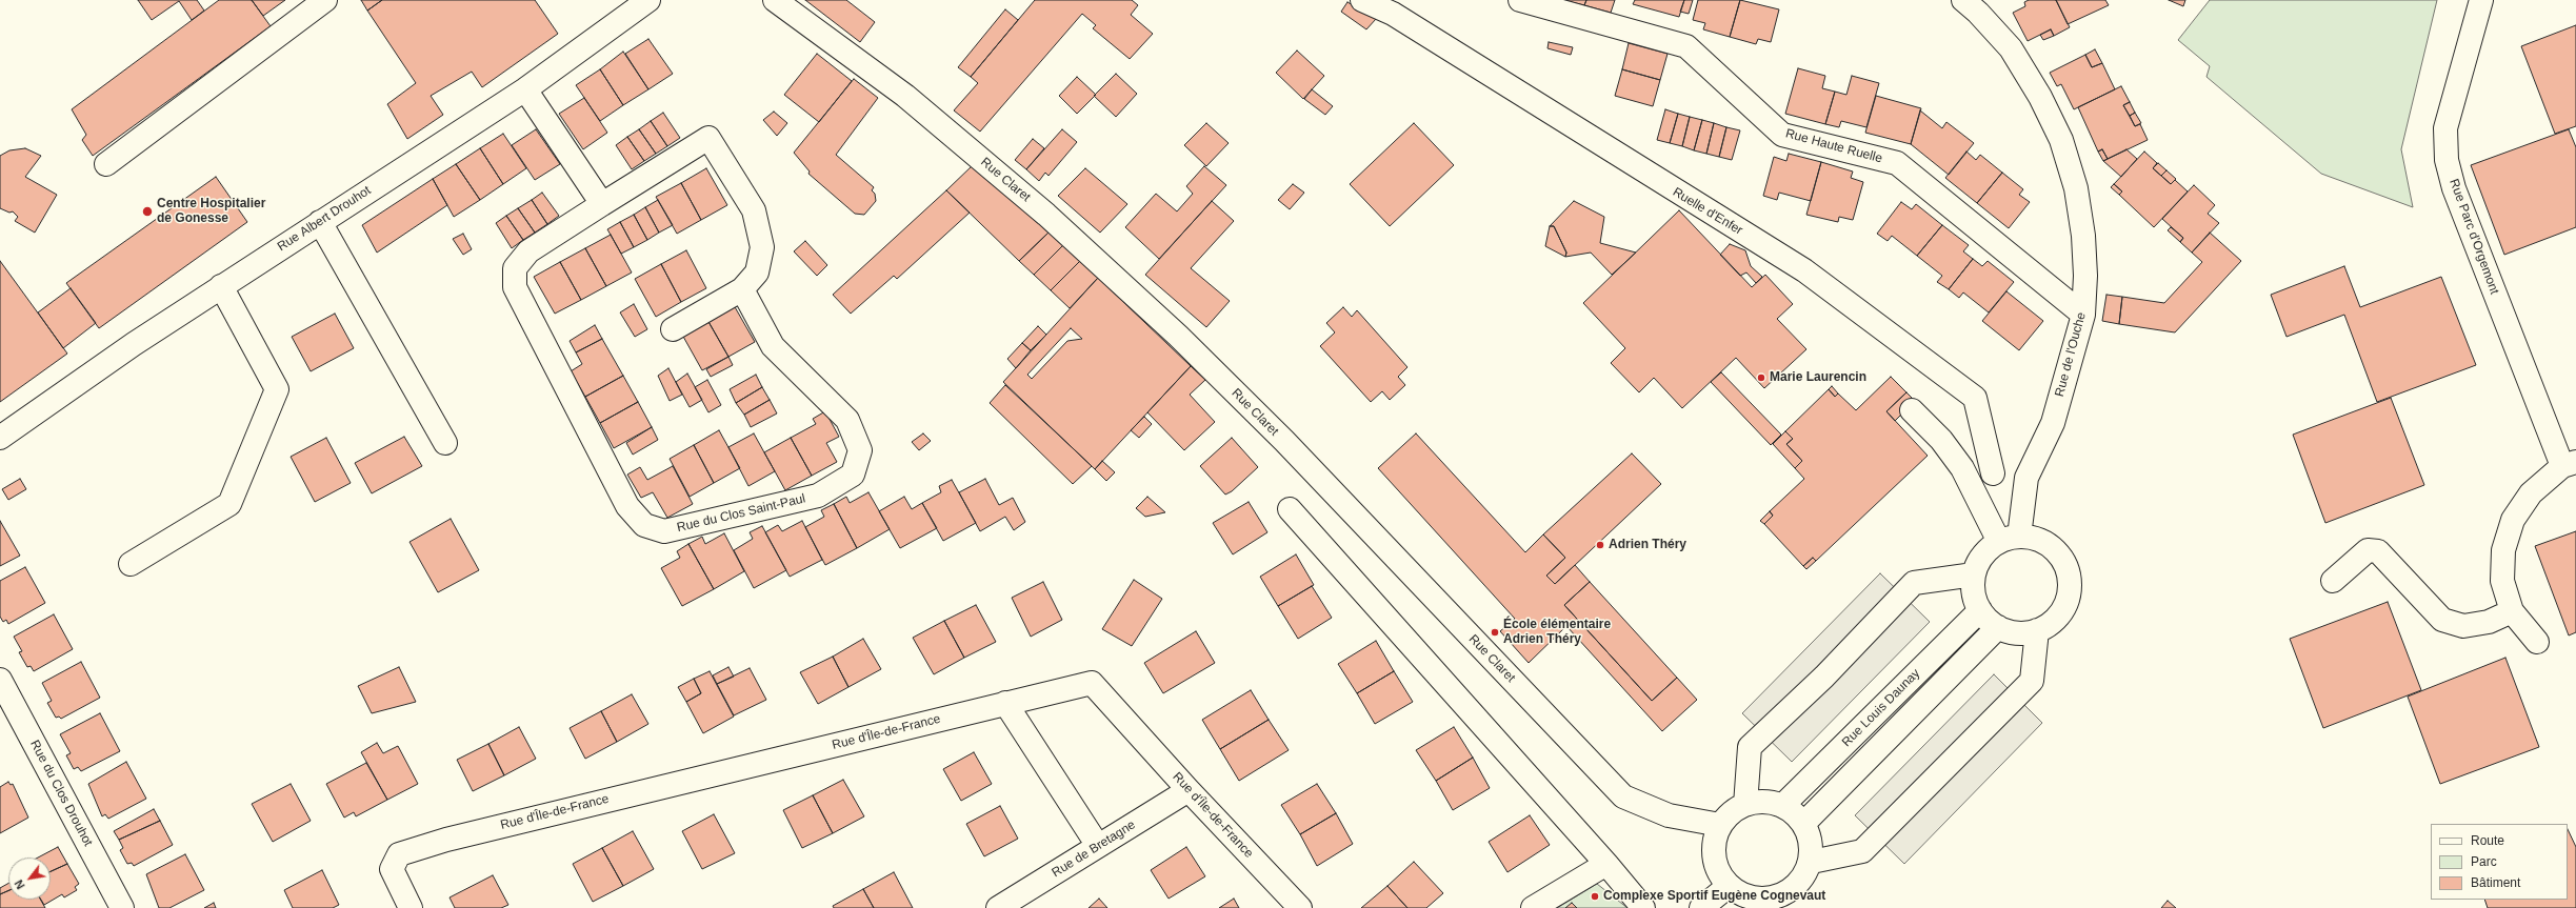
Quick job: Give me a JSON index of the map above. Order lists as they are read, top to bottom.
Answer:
{
  "streets": {
    "street": [
      "Rue Haute Ruelle",
      "Rue Claret",
      "Ruelle d'Enfer",
      "Rue Albert Drouhot",
      "Rue Parc d'Orgemont",
      "Rue de l'Ouche",
      "Rue du Clos Saint-Paul",
      "Rue Louis Daunay",
      "Rue d'Île-de-France",
      "Rue du Clos Drouhot",
      "Rue de Bretagne"
    ]
  },
  "crossings": [
    ["Rue Haute Ruelle", "Rue de l'Ouche"],
    ["Rue Claret", "Rue Louis Daunay"],
    ["Rue de l'Ouche", "Rue Louis Daunay"],
    ["Rue d'Île-de-France", "Rue de Bretagne"]
  ],
  "places": [
    "Centre Hospitalier de Gonesse",
    "Marie Laurencin",
    "Adrien Théry",
    "École élémentaire Adrien Théry",
    "Complexe Sportif Eugène Cognevaut"
  ],
  "legend": ["Route", "Parc", "Bâtiment"],
  "north": "bottom left"
}
